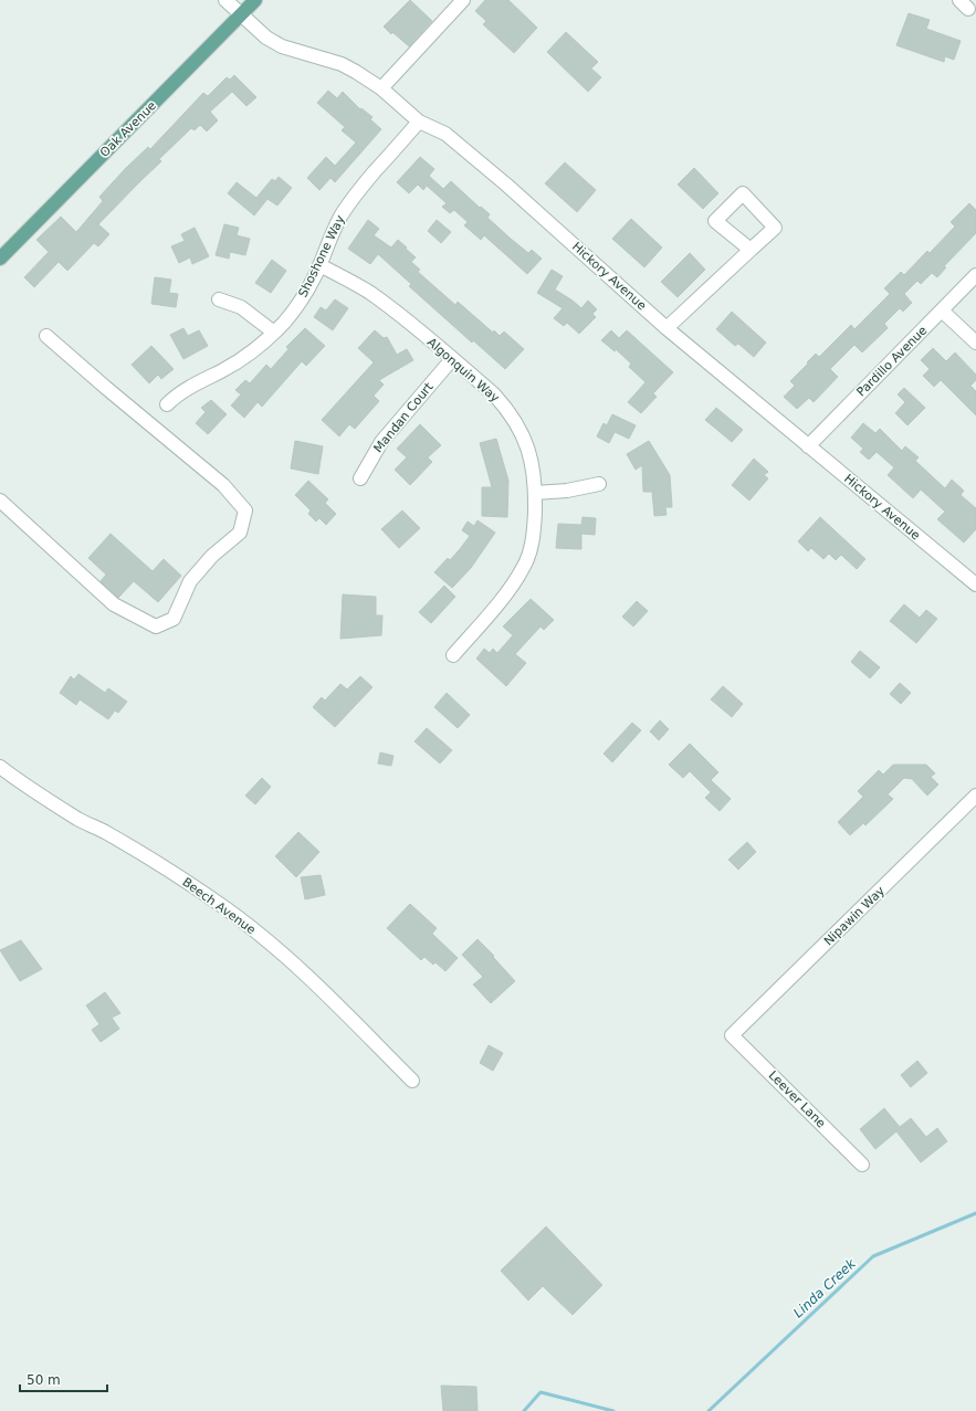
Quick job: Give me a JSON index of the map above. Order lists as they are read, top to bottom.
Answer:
{
  "streets": {
    "main road": ["Oak Avenue"],
    "street": [
      "Shoshone Way",
      "Hickory Avenue",
      "Pardillo Avenue",
      "Algonquin Way",
      "Mandan Court",
      "Beech Avenue",
      "Nipawin Way",
      "Leever Lane"
    ]
  },
  "crossings": [
    ["Oak Avenue", "Hickory Avenue"],
    ["Shoshone Way", "Hickory Avenue"],
    ["Shoshone Way", "Algonquin Way"],
    ["Hickory Avenue", "Pardillo Avenue"],
    ["Algonquin Way", "Mandan Court"],
    ["Nipawin Way", "Leever Lane"]
  ],
  "water": ["Linda Creek"],
  "scale_bar": "50 m"
}
